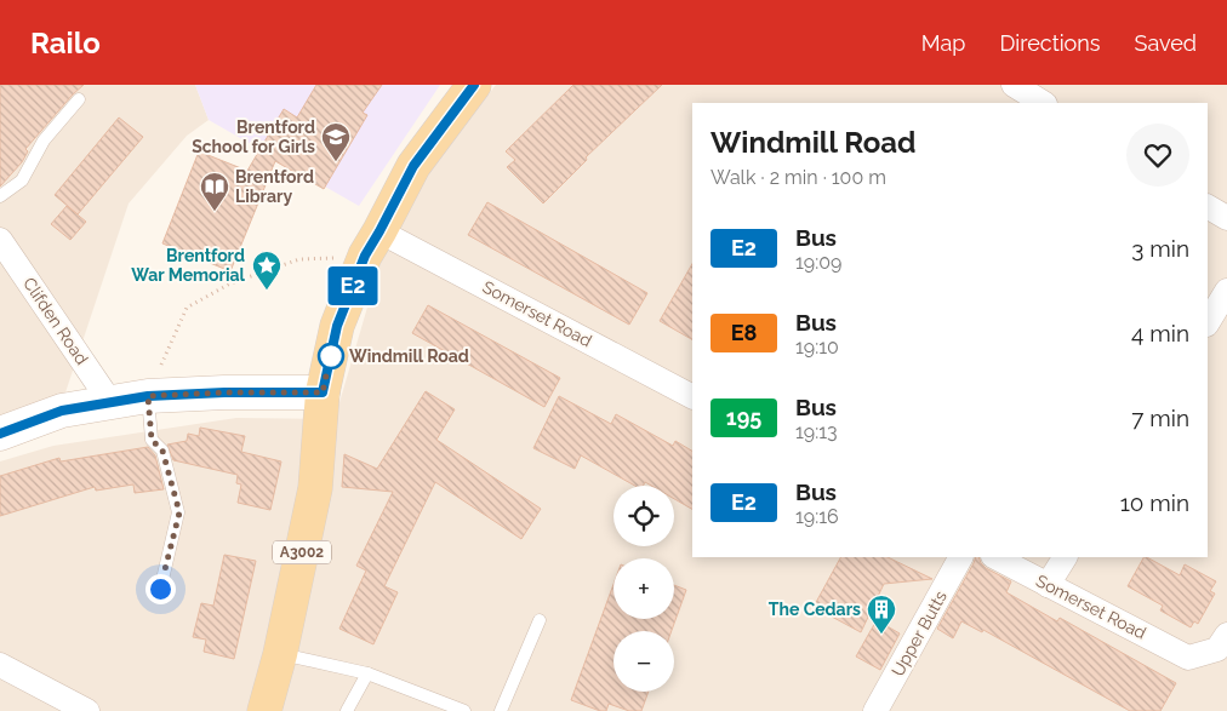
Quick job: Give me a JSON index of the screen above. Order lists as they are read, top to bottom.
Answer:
{
  "streets": {
    "main road": ["A3002"],
    "street": ["Somerset Road", "Clifden Road", "Upper Butts"]
  },
  "crossings": [
    ["Somerset Road", "A3002"]
  ],
  "places": {
    "school or university": ["Brentford School for Girls"],
    "library": ["Brentford Library"],
    "place": ["Brentford War Memorial"],
    "other": ["Windmill Road"],
    "building": ["The Cedars"]
  },
  "lines": ["bus line E2"],
  "page": {
    "header": "Railo",
    "nav": ["Map", "Directions", "Saved"],
    "on_map": "E2",
    "heading": ["Windmill Road", "Walk · 2 min · 100 m"],
    "list": [
      {
        "mark": "E2",
        "name": "Bus",
        "note": "19:09",
        "value": "3 min"
      },
      {
        "mark": "E8",
        "name": "Bus",
        "note": "19:10",
        "value": "4 min"
      },
      {
        "mark": "195",
        "name": "Bus",
        "note": "19:13",
        "value": "7 min"
      },
      {
        "mark": "E2",
        "name": "Bus",
        "note": "19:16",
        "value": "10 min"
      }
    ],
    "map_buttons": ["+", "−"]
  }
}
